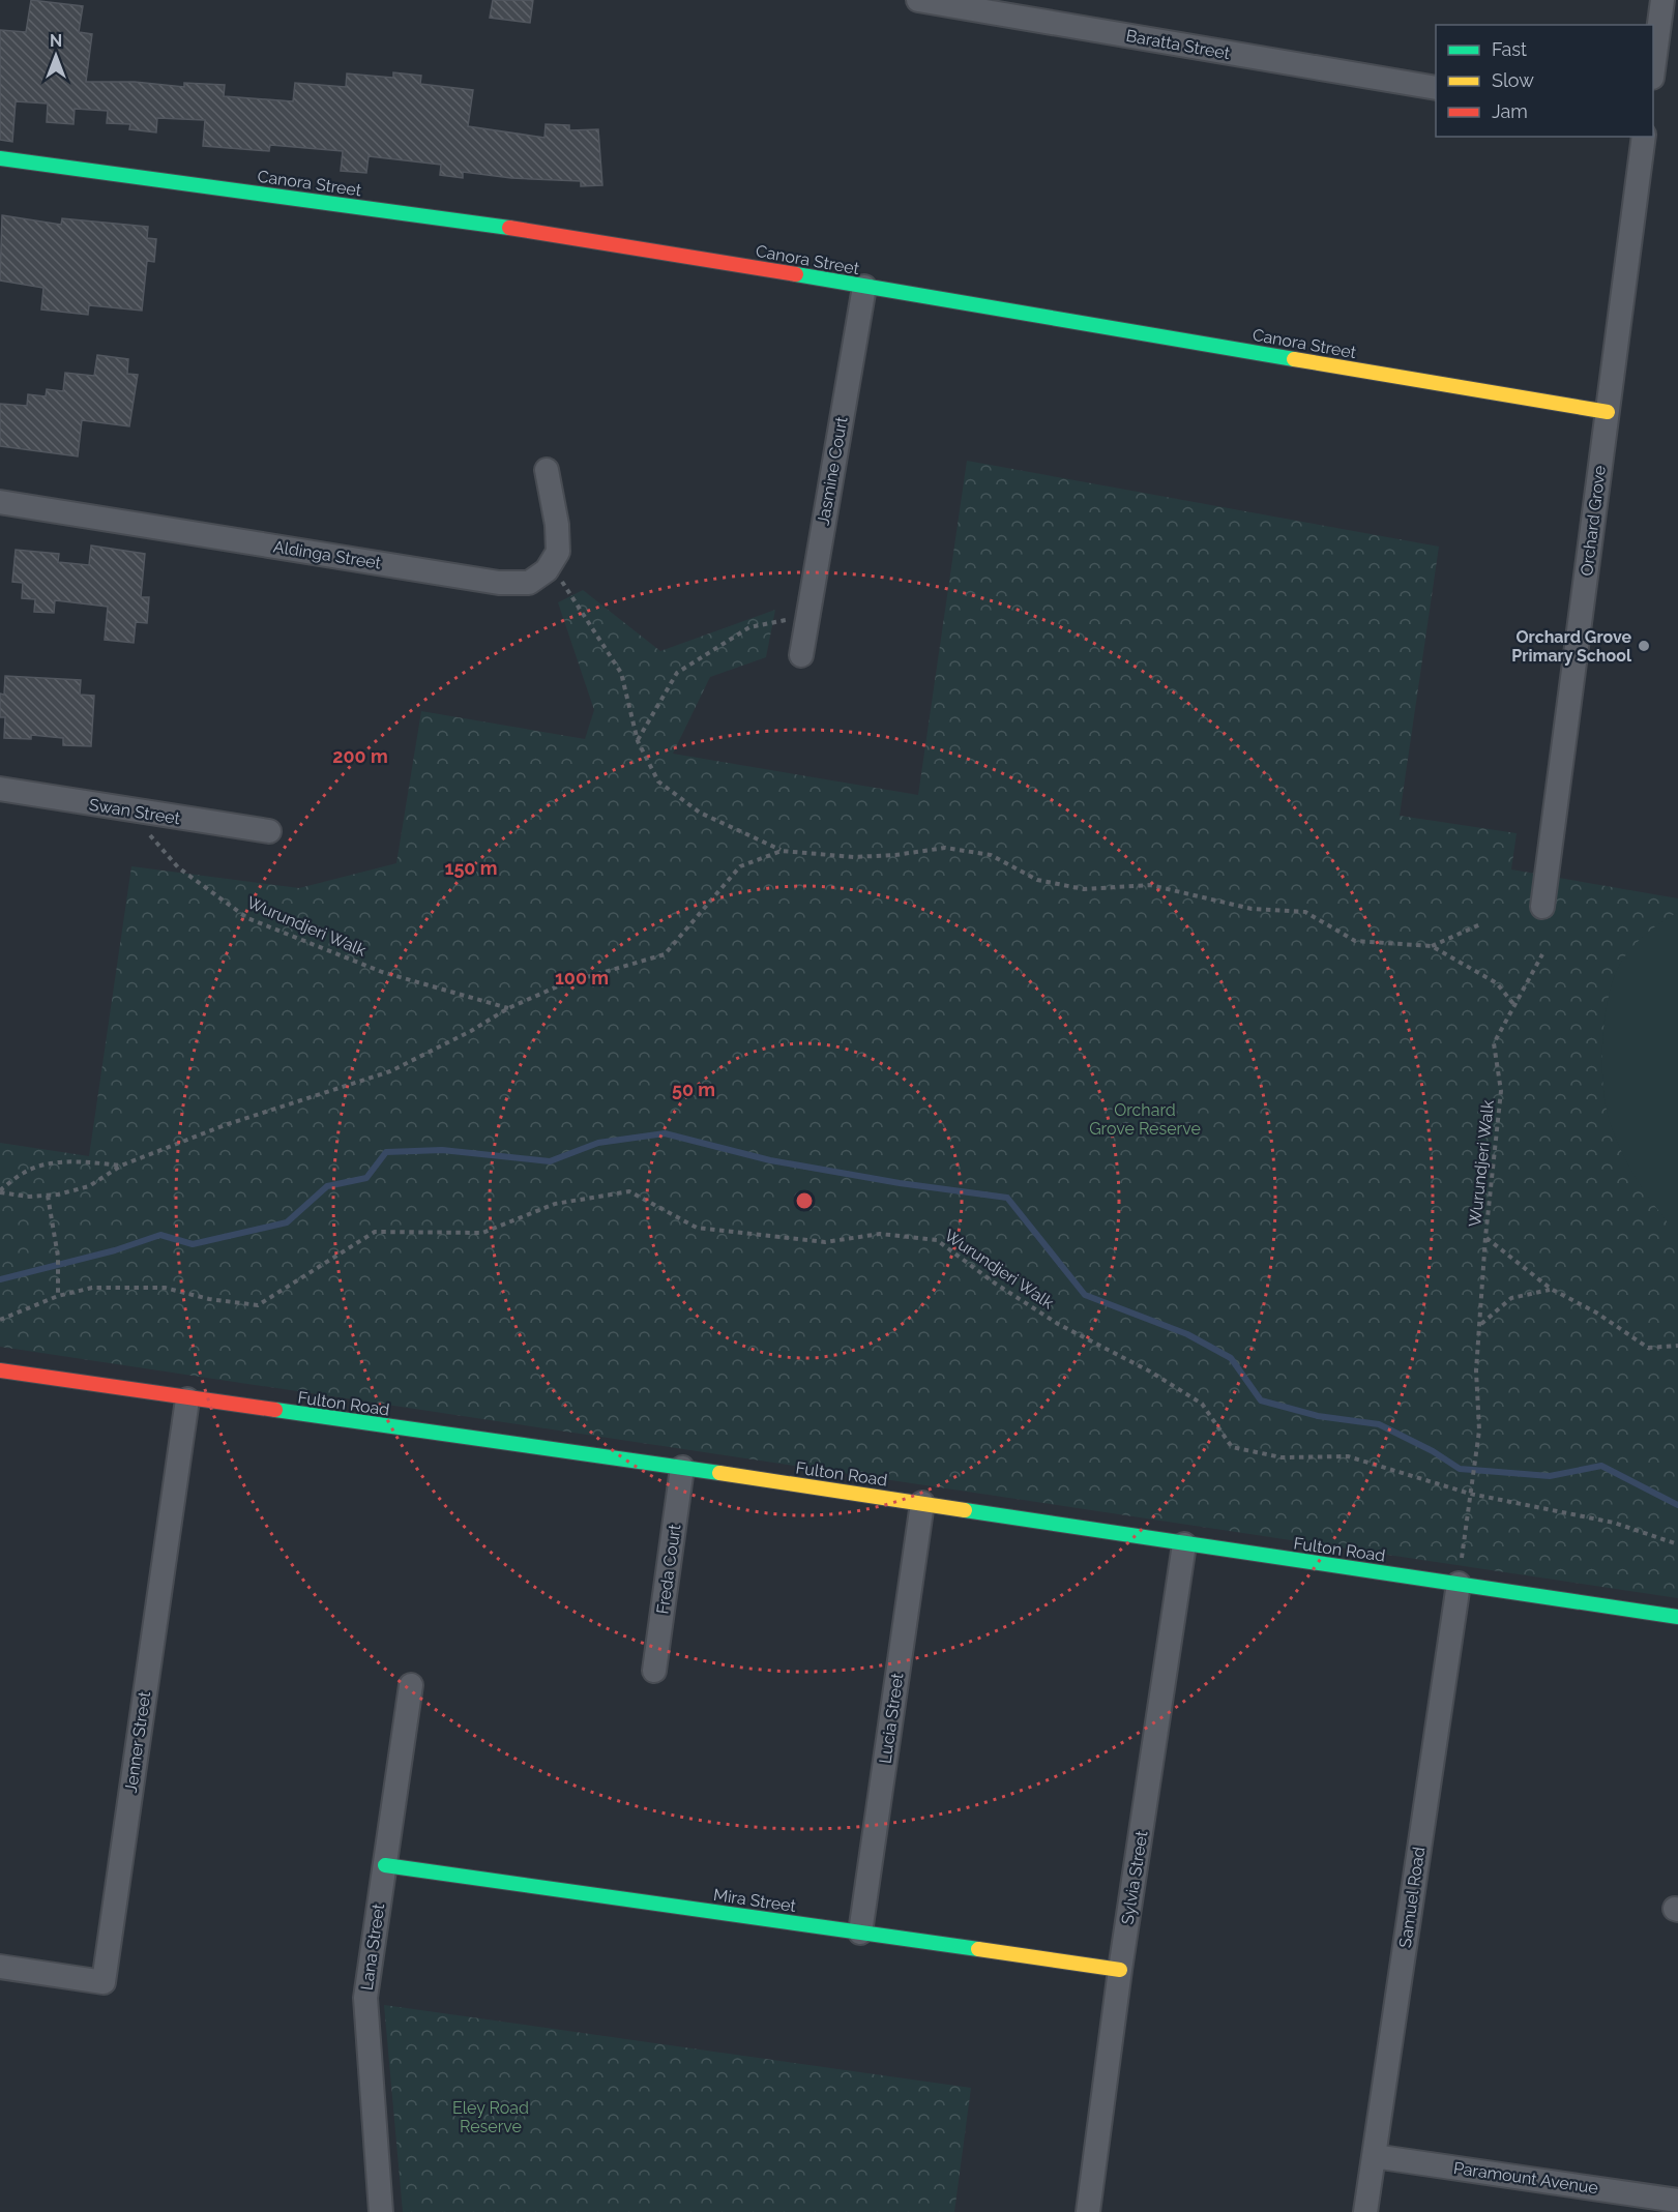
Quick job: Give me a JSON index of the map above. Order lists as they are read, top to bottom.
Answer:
{
  "streets": {
    "street": [
      "Baratta Street",
      "Canora Street",
      "Jasmine Court",
      "Orchard Grove",
      "Aldinga Street",
      "Swan Street",
      "Fulton Road",
      "Freda Court",
      "Lucia Street",
      "Jenner Street",
      "Sylvia Street",
      "Samuel Road",
      "Mira Street",
      "Lana Street",
      "Paramount Avenue"
    ],
    "path": ["Wurundjeri Walk"]
  },
  "crossings": [
    ["Canora Street", "Jasmine Court"],
    ["Canora Street", "Orchard Grove"],
    ["Swan Street", "Wurundjeri Walk"],
    ["Wurundjeri Walk", "Fulton Road"],
    ["Wurundjeri Walk", "Samuel Road"],
    ["Fulton Road", "Freda Court"],
    ["Fulton Road", "Lucia Street"],
    ["Fulton Road", "Jenner Street"],
    ["Fulton Road", "Sylvia Street"],
    ["Fulton Road", "Samuel Road"],
    ["Lucia Street", "Mira Street"],
    ["Sylvia Street", "Mira Street"],
    ["Samuel Road", "Paramount Avenue"],
    ["Mira Street", "Lana Street"]
  ],
  "parks": ["Orchard Grove Reserve", "Eley Road Reserve"],
  "places": ["Orchard Grove Primary School"],
  "legend": ["Fast", "Slow", "Jam"],
  "north": "top",
  "rings": [
    "200 m",
    "150 m",
    "100 m",
    "50 m"
  ]
}
